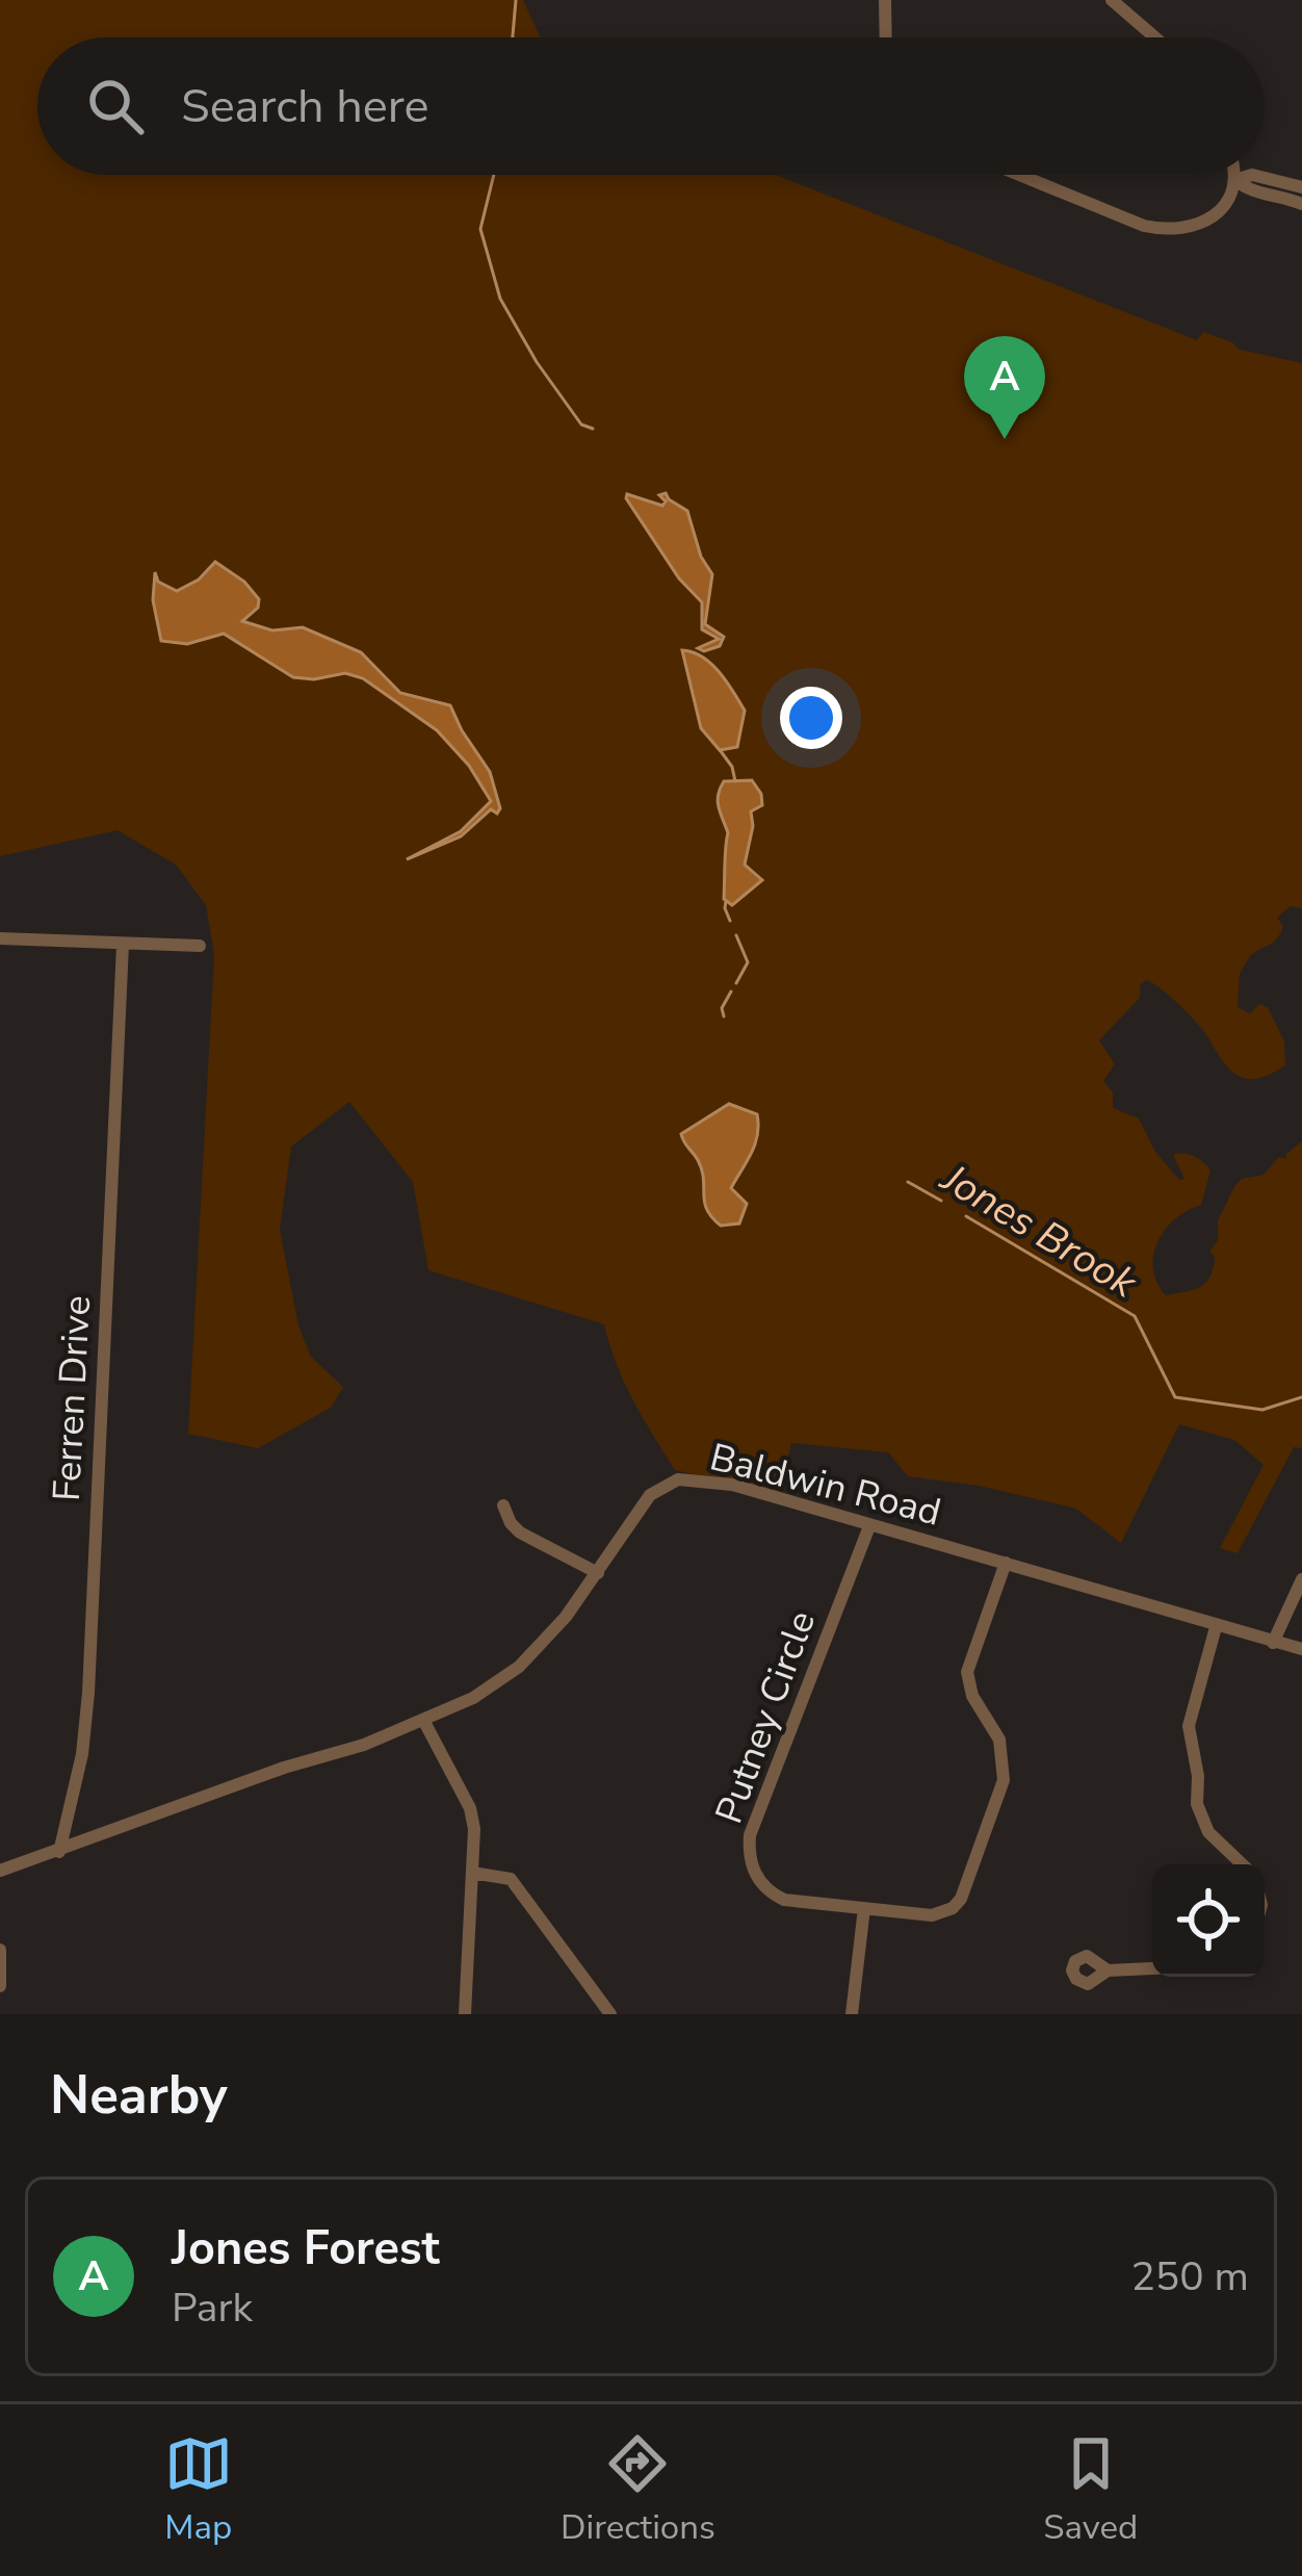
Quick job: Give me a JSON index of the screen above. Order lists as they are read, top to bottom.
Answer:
{
  "streets": {
    "street": ["Ferren Drive", "Baldwin Road", "Putney Circle"]
  },
  "crossings": [
    ["Ferren Drive", "Baldwin Road"],
    ["Baldwin Road", "Putney Circle"]
  ],
  "water": ["Jones Brook"],
  "page": {
    "search": "Search here",
    "pins": "A",
    "heading": "Nearby",
    "list": [
      {
        "mark": "A",
        "name": "Jones Forest",
        "note": "Park",
        "value": "250 m"
      }
    ],
    "nav": ["Map", "Directions", "Saved"]
  }
}
